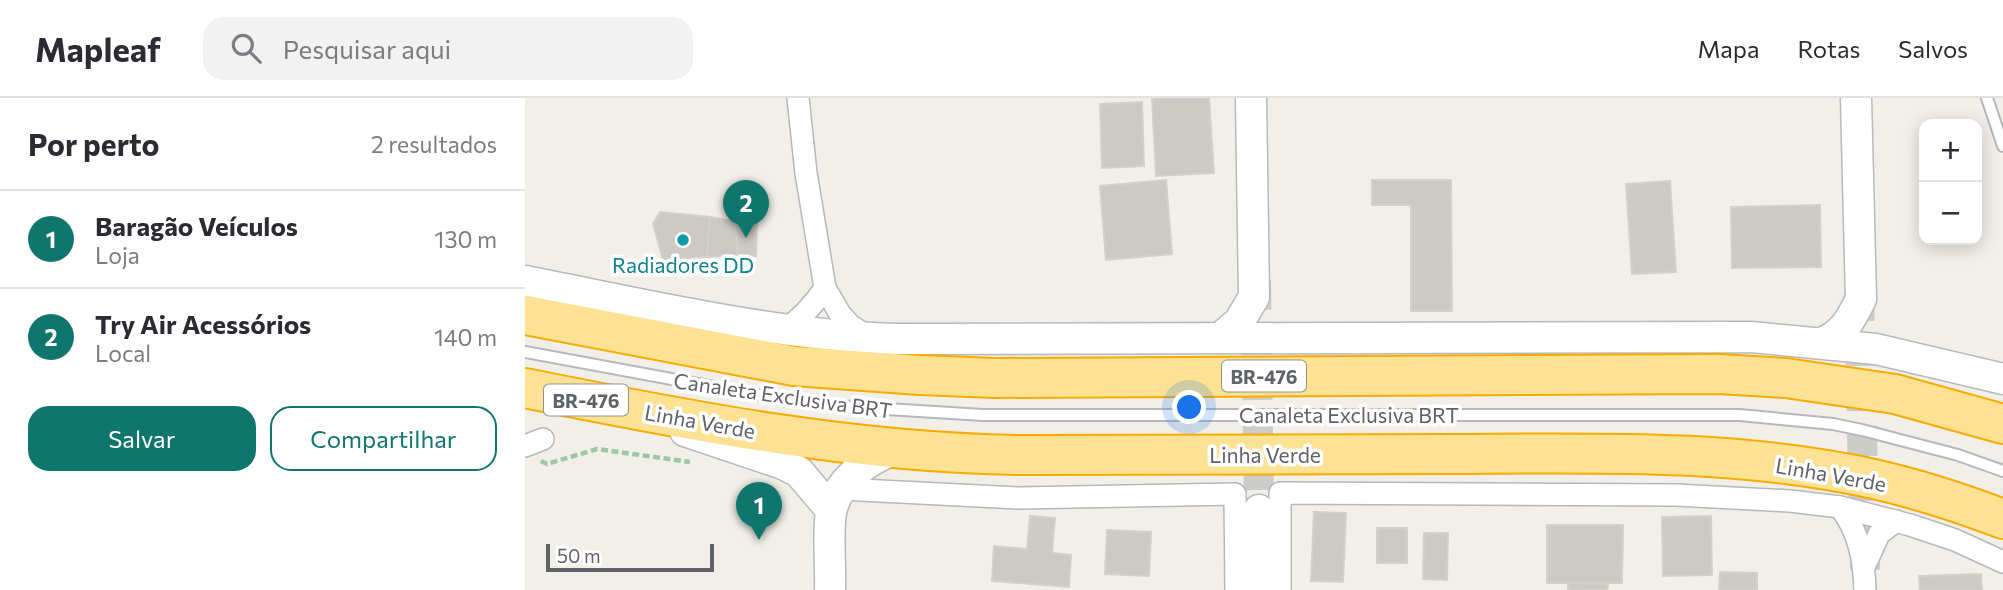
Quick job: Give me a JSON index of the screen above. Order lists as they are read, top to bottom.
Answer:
{
  "streets": {
    "highway": ["BR-476", "Linha Verde"],
    "lane": ["Canaleta Exclusiva BRT"]
  },
  "places": ["Radiadores DD"],
  "scale_bar": "50 m",
  "page": {
    "header": "Mapleaf",
    "search": "Pesquisar aqui",
    "nav": ["Mapa", "Rotas", "Salvos"],
    "heading": ["Por perto", "2 resultados"],
    "map_buttons": ["+", "−"],
    "pins": ["2", "1"],
    "list": [
      {
        "mark": "1",
        "name": "Baragão Veículos",
        "note": "Loja",
        "value": "130 m"
      },
      {
        "mark": "2",
        "name": "Try Air Acessórios",
        "note": "Local",
        "value": "140 m"
      }
    ],
    "buttons": ["Salvar", "Compartilhar"],
    "scale": "50 m"
  }
}
